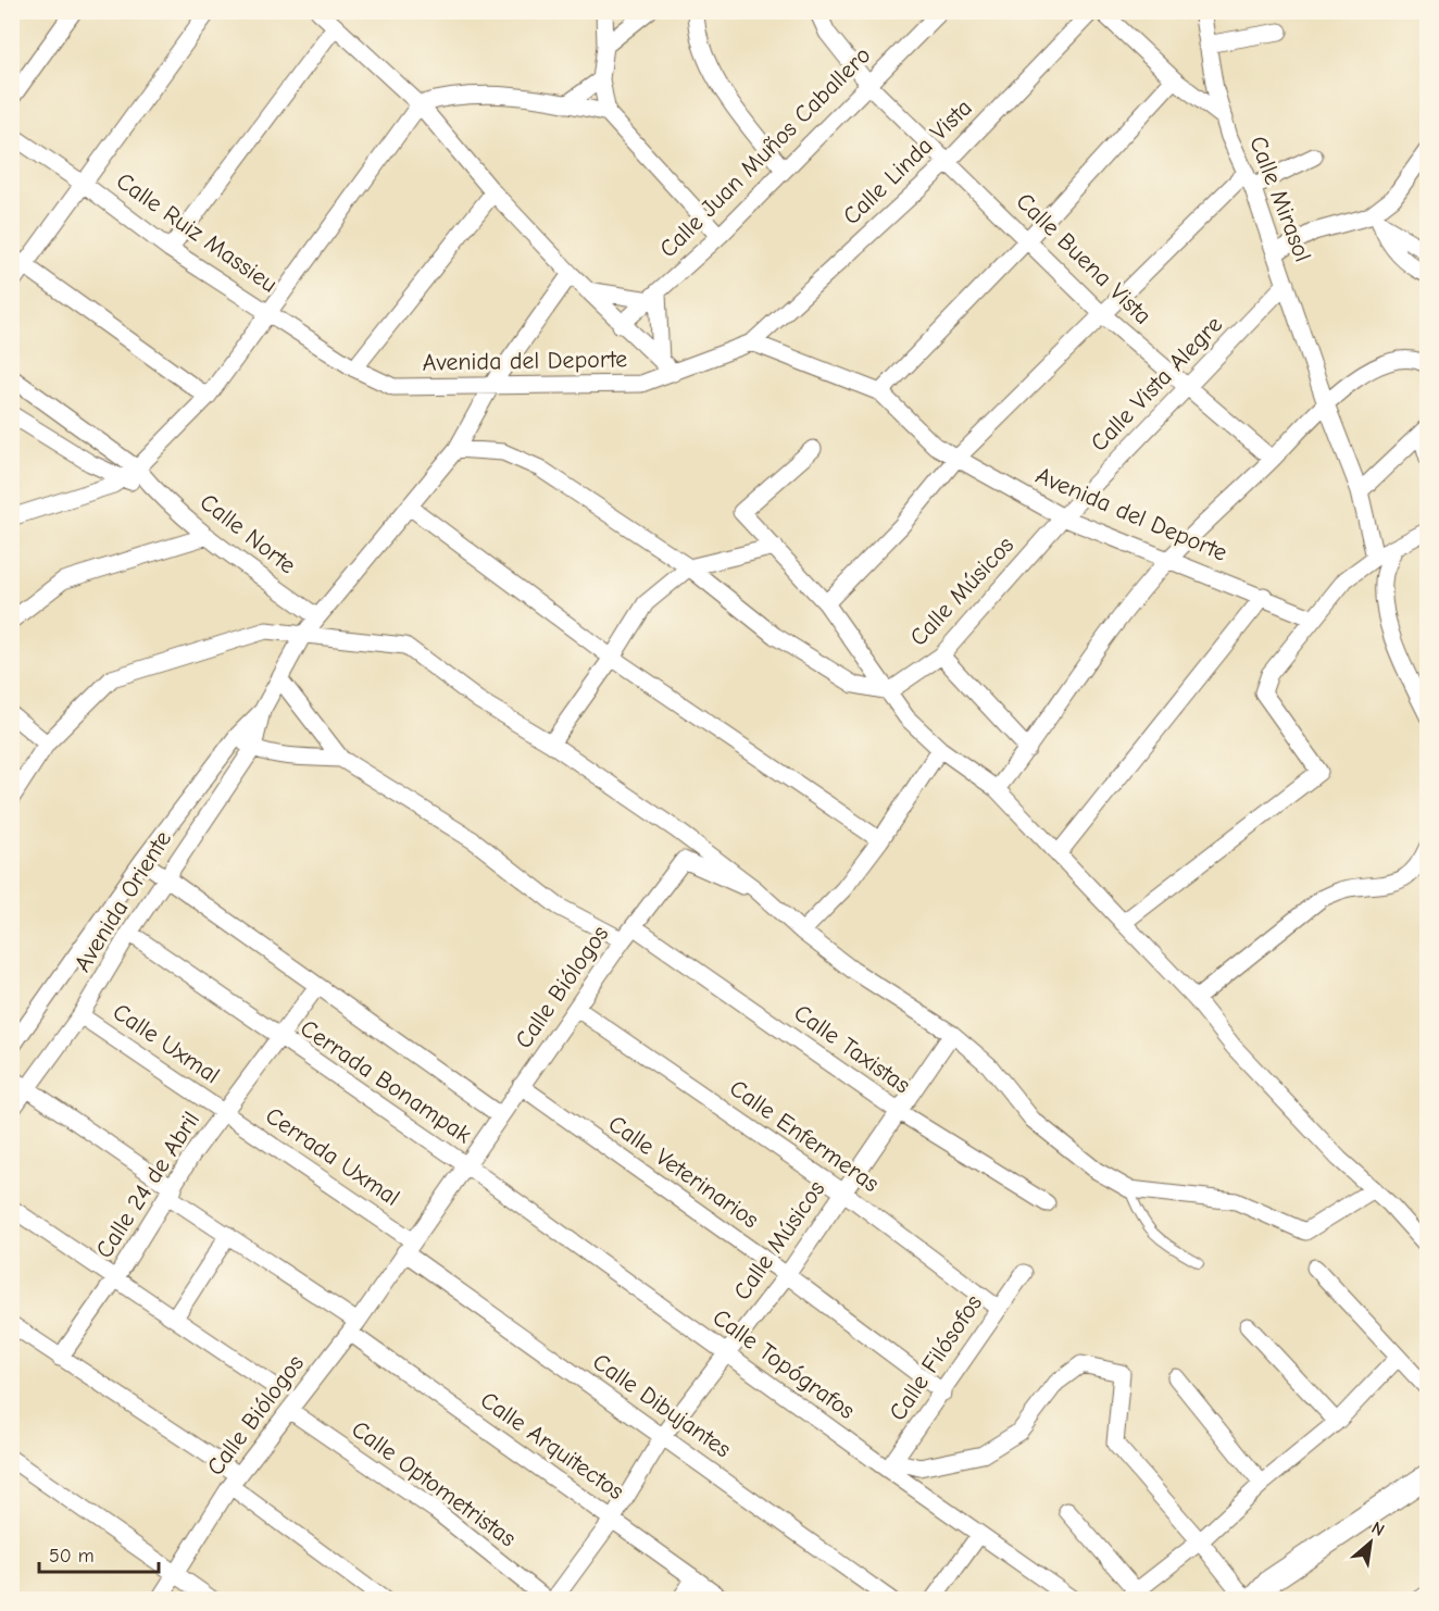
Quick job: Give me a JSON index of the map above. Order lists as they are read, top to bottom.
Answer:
{
  "streets": {
    "street": [
      "Calle Juan Muños Caballero",
      "Calle Linda Vista",
      "Calle Mirasol",
      "Calle Ruiz Massieu",
      "Calle Buena Vista",
      "Avenida del Deporte",
      "Calle Vista Alegre",
      "Calle Norte",
      "Calle Músicos",
      "Avenida Oriente",
      "Calle Biólogos",
      "Calle Uxmal",
      "Calle Taxistas",
      "Cerrada Bonampak",
      "Calle Enfermeras",
      "Cerrada Uxmal",
      "Calle Veterinarios",
      "Calle 24 de Abril",
      "Calle Filósofos",
      "Calle Topógrafos",
      "Calle Dibujantes",
      "Calle Arquitectos",
      "Calle Optometristas"
    ]
  },
  "crossings": [
    ["Calle Juan Muños Caballero", "Calle Buena Vista"],
    ["Calle Linda Vista", "Calle Buena Vista"],
    ["Calle Linda Vista", "Avenida del Deporte"],
    ["Calle Mirasol", "Calle Vista Alegre"],
    ["Calle Ruiz Massieu", "Avenida del Deporte"],
    ["Calle Buena Vista", "Calle Vista Alegre"],
    ["Avenida del Deporte", "Calle Vista Alegre"],
    ["Avenida del Deporte", "Calle Músicos"],
    ["Avenida del Deporte", "Avenida Oriente"],
    ["Calle Vista Alegre", "Calle Músicos"],
    ["Calle Norte", "Avenida Oriente"],
    ["Calle Músicos", "Calle Biólogos"],
    ["Calle Músicos", "Calle Taxistas"],
    ["Calle Músicos", "Calle Enfermeras"],
    ["Calle Músicos", "Calle Veterinarios"],
    ["Calle Músicos", "Calle Topógrafos"],
    ["Calle Músicos", "Calle Dibujantes"],
    ["Calle Músicos", "Calle Arquitectos"],
    ["Calle Músicos", "Calle Optometristas"],
    ["Avenida Oriente", "Calle Uxmal"],
    ["Avenida Oriente", "Cerrada Bonampak"],
    ["Avenida Oriente", "Calle Arquitectos"],
    ["Calle Biólogos", "Calle Taxistas"],
    ["Calle Biólogos", "Cerrada Bonampak"],
    ["Calle Biólogos", "Calle Enfermeras"],
    ["Calle Biólogos", "Cerrada Uxmal"],
    ["Calle Biólogos", "Calle Veterinarios"],
    ["Calle Biólogos", "Calle Topógrafos"],
    ["Calle Biólogos", "Calle Dibujantes"],
    ["Calle Biólogos", "Calle Arquitectos"],
    ["Calle Biólogos", "Calle Optometristas"],
    ["Calle Uxmal", "Cerrada Uxmal"],
    ["Calle Uxmal", "Calle 24 de Abril"],
    ["Cerrada Bonampak", "Calle 24 de Abril"],
    ["Cerrada Bonampak", "Calle Topógrafos"],
    ["Calle Enfermeras", "Calle Filósofos"],
    ["Cerrada Uxmal", "Calle 24 de Abril"],
    ["Cerrada Uxmal", "Calle Dibujantes"],
    ["Calle Veterinarios", "Calle Filósofos"],
    ["Calle 24 de Abril", "Calle Arquitectos"],
    ["Calle Filósofos", "Calle Topógrafos"]
  ],
  "scale_bar": "50 m",
  "north": "top right"
}
